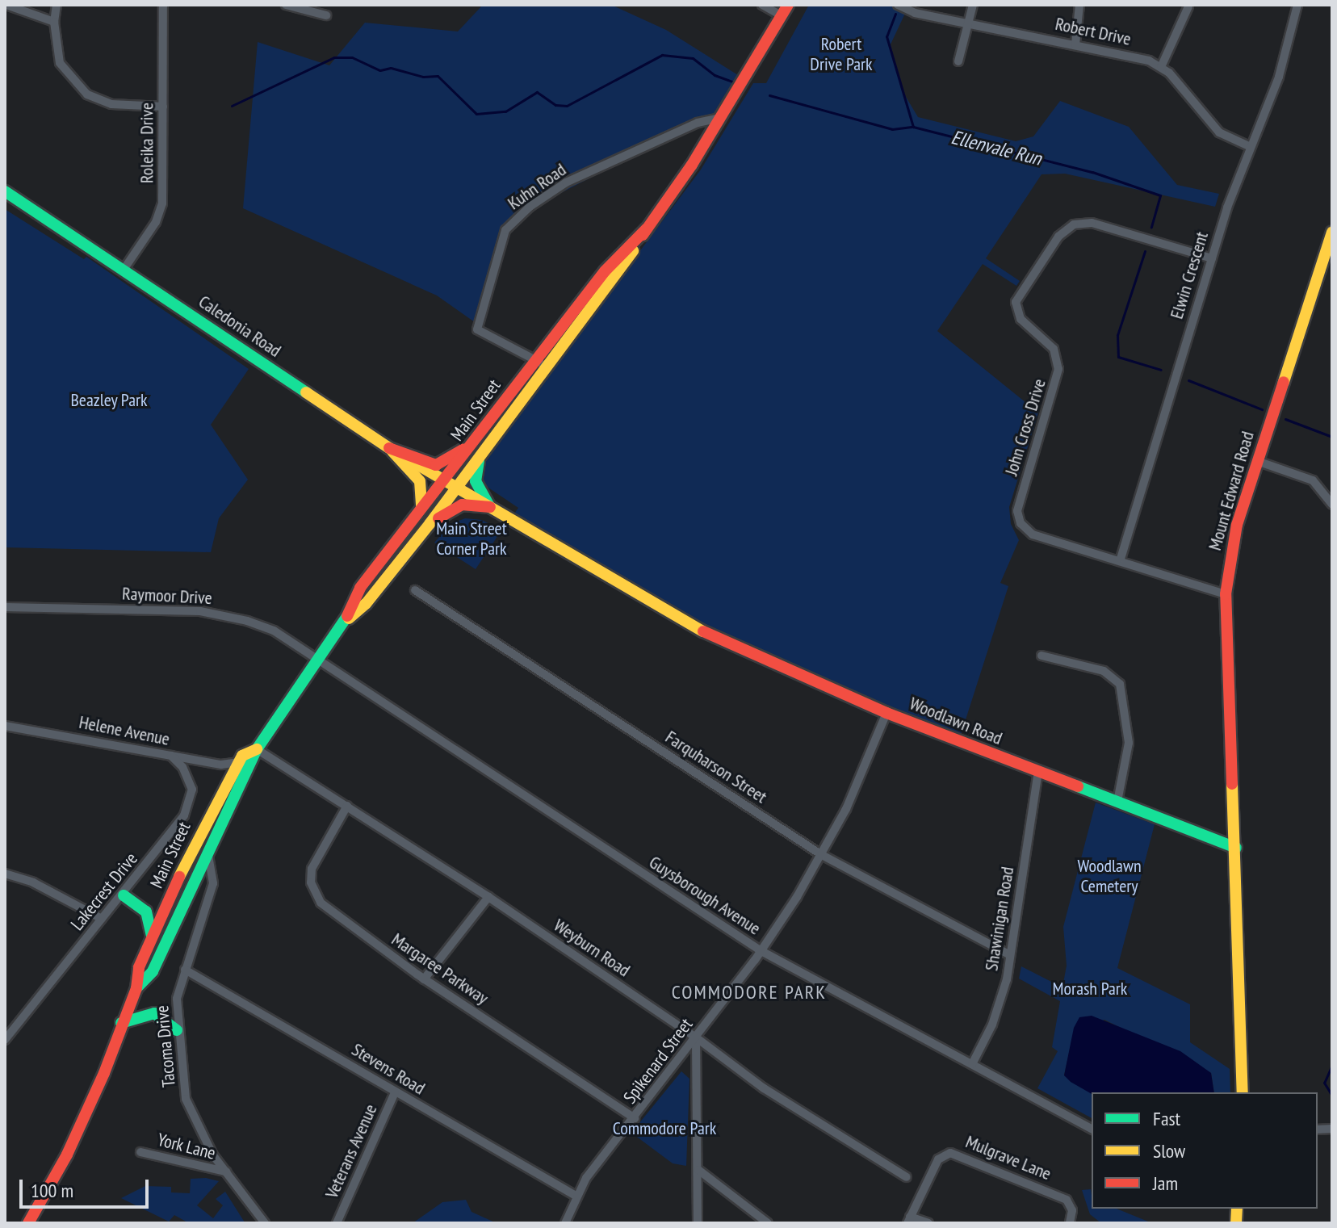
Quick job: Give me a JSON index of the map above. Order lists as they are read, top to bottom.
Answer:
{
  "streets": {
    "main road": [
      "Caledonia Road",
      "Main Street",
      "Mount Edward Road",
      "Woodlawn Road"
    ],
    "street": [
      "Robert Drive",
      "Roleika Drive",
      "Kuhn Road",
      "Elwin Crescent",
      "John Cross Drive",
      "Raymoor Drive",
      "Helene Avenue",
      "Farquharson Street",
      "Lakecrest Drive",
      "Guysborough Avenue",
      "Shawinigan Road",
      "Weyburn Road",
      "Margaree Parkway",
      "Tacoma Drive",
      "Spikenard Street",
      "Stevens Road",
      "York Lane",
      "Veterans Avenue",
      "Mulgrave Lane"
    ]
  },
  "crossings": [
    ["Robert Drive", "Elwin Crescent"],
    ["Roleika Drive", "Caledonia Road"],
    ["Kuhn Road", "Main Street"],
    ["Elwin Crescent", "John Cross Drive"],
    ["Caledonia Road", "Main Street"],
    ["Caledonia Road", "Woodlawn Road"],
    ["Main Street", "Raymoor Drive"],
    ["Main Street", "Woodlawn Road"],
    ["Main Street", "Helene Avenue"],
    ["Main Street", "Guysborough Avenue"],
    ["Main Street", "Weyburn Road"],
    ["Main Street", "Tacoma Drive"],
    ["John Cross Drive", "Mount Edward Road"],
    ["Mount Edward Road", "Woodlawn Road"],
    ["Raymoor Drive", "Guysborough Avenue"],
    ["Woodlawn Road", "Shawinigan Road"],
    ["Woodlawn Road", "Spikenard Street"],
    ["Helene Avenue", "Lakecrest Drive"],
    ["Farquharson Street", "Shawinigan Road"],
    ["Farquharson Street", "Spikenard Street"],
    ["Guysborough Avenue", "Shawinigan Road"],
    ["Guysborough Avenue", "Spikenard Street"],
    ["Weyburn Road", "Margaree Parkway"],
    ["Weyburn Road", "Spikenard Street"],
    ["Margaree Parkway", "Spikenard Street"],
    ["Tacoma Drive", "Stevens Road"],
    ["Tacoma Drive", "York Lane"],
    ["Spikenard Street", "Stevens Road"],
    ["Stevens Road", "Veterans Avenue"]
  ],
  "districts": ["COMMODORE PARK"],
  "water": ["Ellenvale Run"],
  "parks": [
    "Robert Drive Park",
    "Beazley Park",
    "Main Street Corner Park",
    "Woodlawn Cemetery",
    "Morash Park",
    "Commodore Park"
  ],
  "legend": ["Fast", "Slow", "Jam"],
  "scale_bar": "100 m"
}
